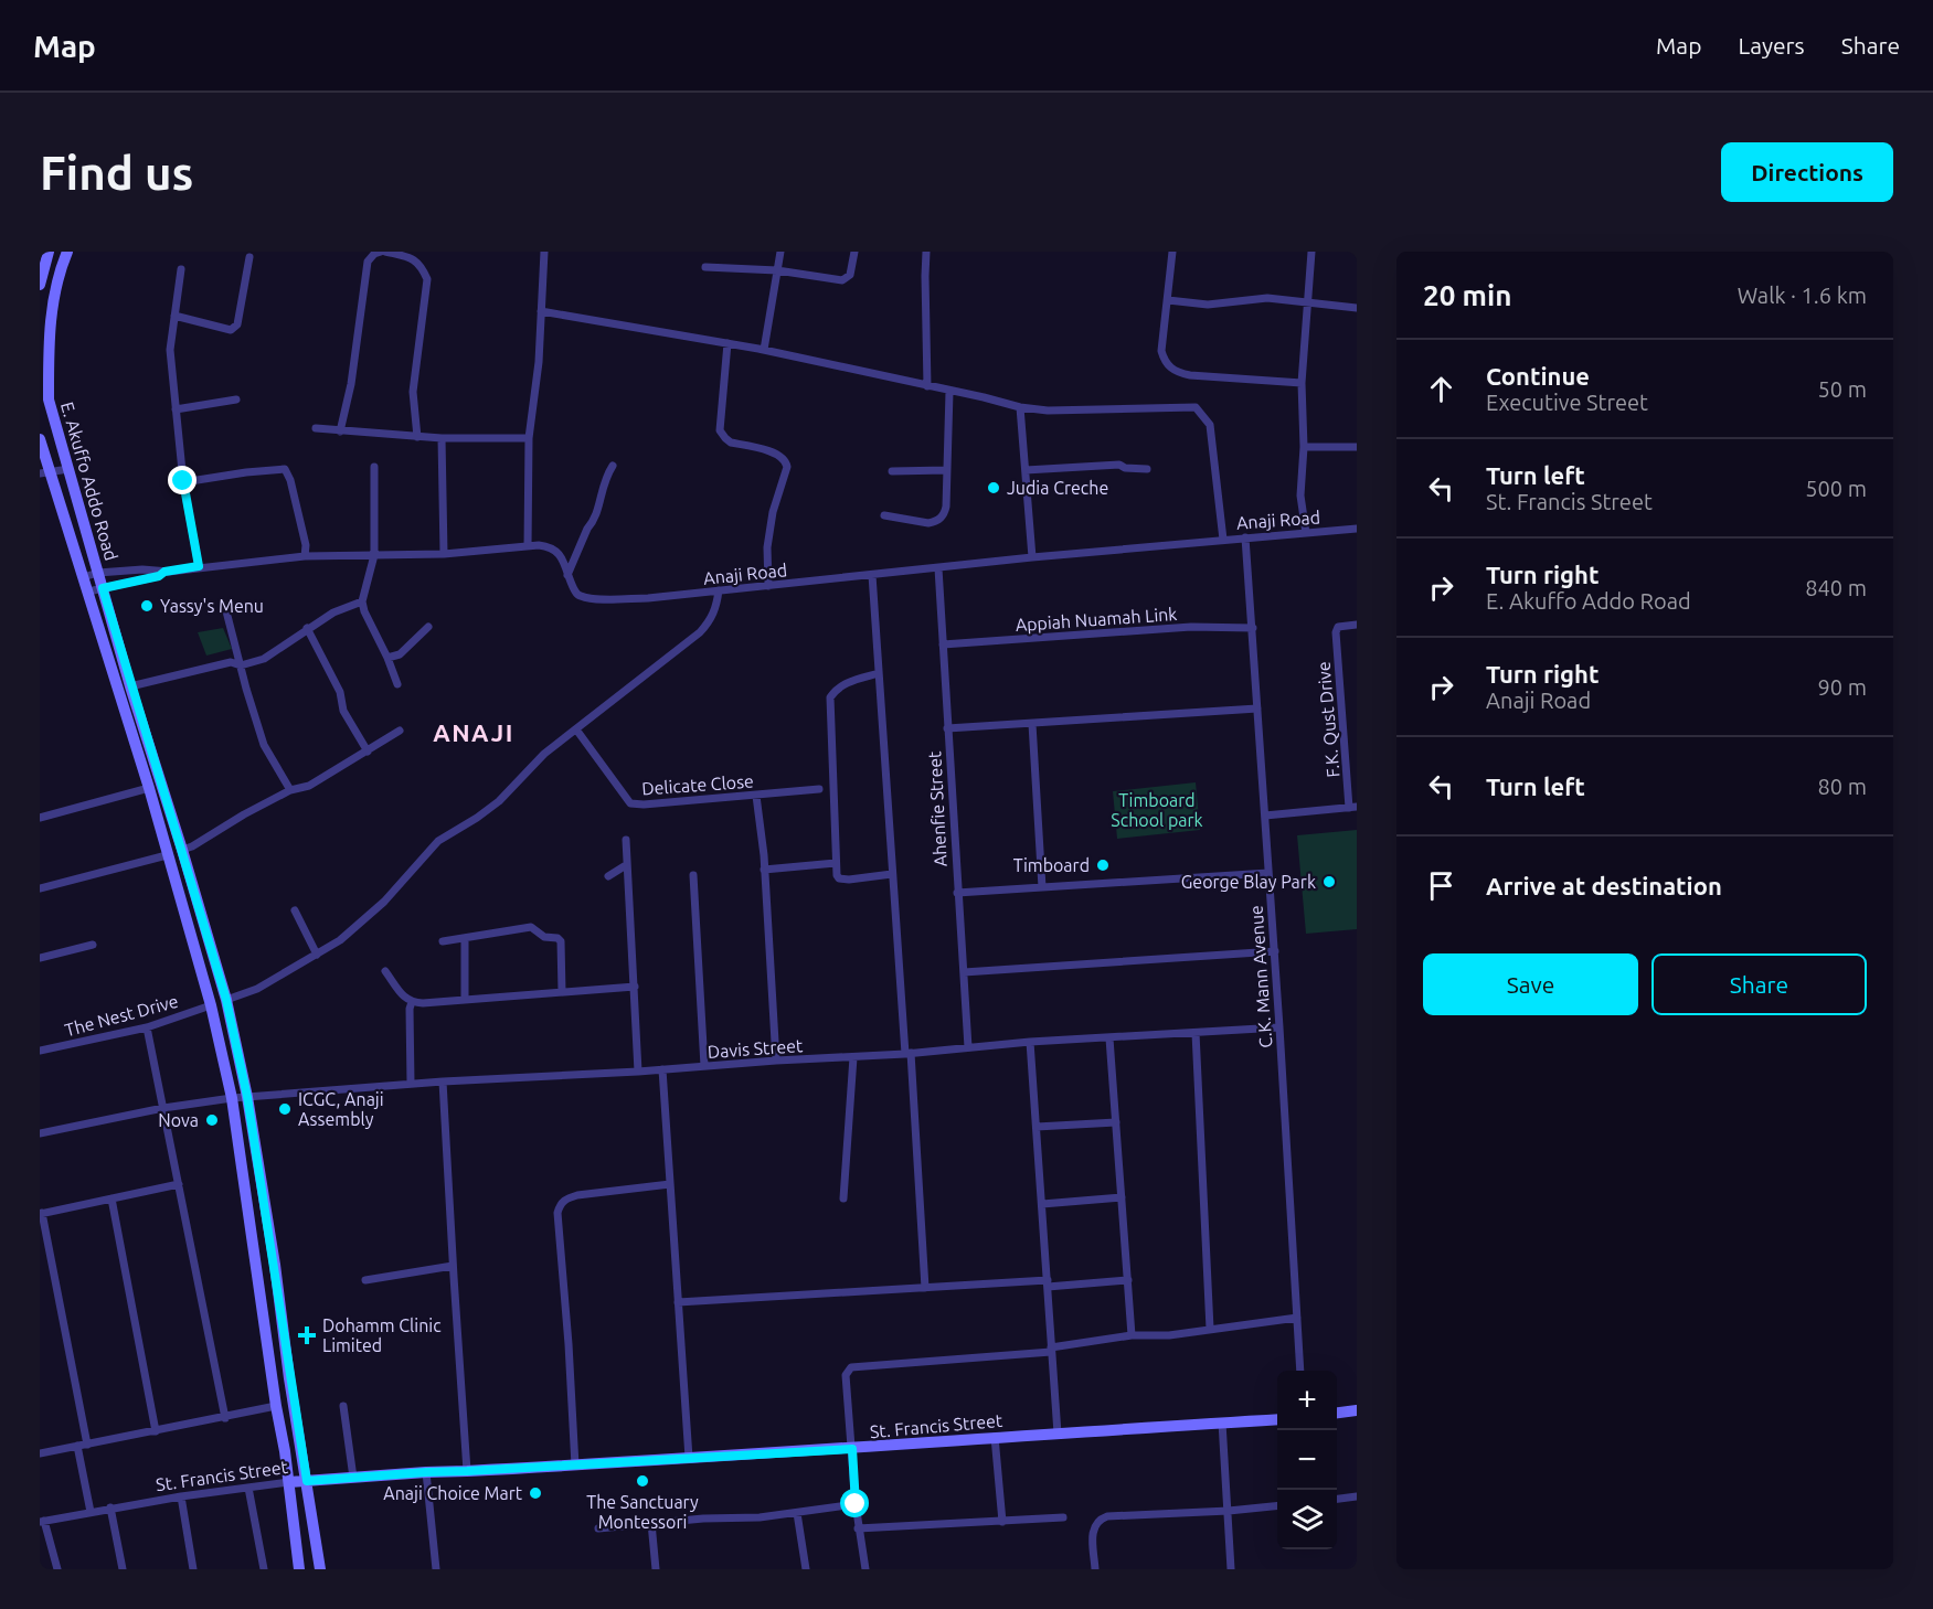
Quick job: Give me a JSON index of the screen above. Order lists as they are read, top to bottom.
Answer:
{
  "streets": {
    "main road": ["E. Akuffo Addo Road", "St. Francis Street"],
    "street": [
      "Anaji Road",
      "Appiah Nuamah Link",
      "F.K. Qust Drive",
      "Delicate Close",
      "Ahenfie Street",
      "C.K. Mann Avenue",
      "The Nest Drive",
      "Davis Street"
    ]
  },
  "crossings": [
    ["E. Akuffo Addo Road", "Anaji Road"],
    ["E. Akuffo Addo Road", "The Nest Drive"],
    ["E. Akuffo Addo Road", "Davis Street"],
    ["E. Akuffo Addo Road", "St. Francis Street"],
    ["Anaji Road", "Ahenfie Street"],
    ["Anaji Road", "C.K. Mann Avenue"],
    ["Appiah Nuamah Link", "Ahenfie Street"],
    ["Appiah Nuamah Link", "C.K. Mann Avenue"],
    ["Ahenfie Street", "Davis Street"],
    ["C.K. Mann Avenue", "Davis Street"]
  ],
  "districts": ["ANAJI"],
  "parks": ["Timboard School park"],
  "places": {
    "other": [
      "Judia Creche",
      "Yassy's Menu",
      "Timboard",
      "George Blay Park",
      "ICGC, Anaji Assembly",
      "Nova",
      "The Sanctuary Montessori",
      "Anaji Choice Mart"
    ],
    "health": ["Dohamm Clinic Limited"]
  },
  "page": {
    "header": "Map",
    "nav": ["Map", "Layers", "Share"],
    "buttons": [
      "Directions",
      ["Save", "Share"]
    ],
    "title": "Find us",
    "heading": ["20 min", "Walk · 1.6 km"],
    "list": [
      ["Continue", "Executive Street", "50 m"],
      ["Turn left", "St. Francis Street", "500 m"],
      ["Turn right", "E. Akuffo Addo Road", "840 m"],
      ["Turn right", "Anaji Road", "90 m"],
      ["Turn left", "80 m"],
      "Arrive at destination"
    ],
    "map_buttons": ["+", "−"]
  }
}
